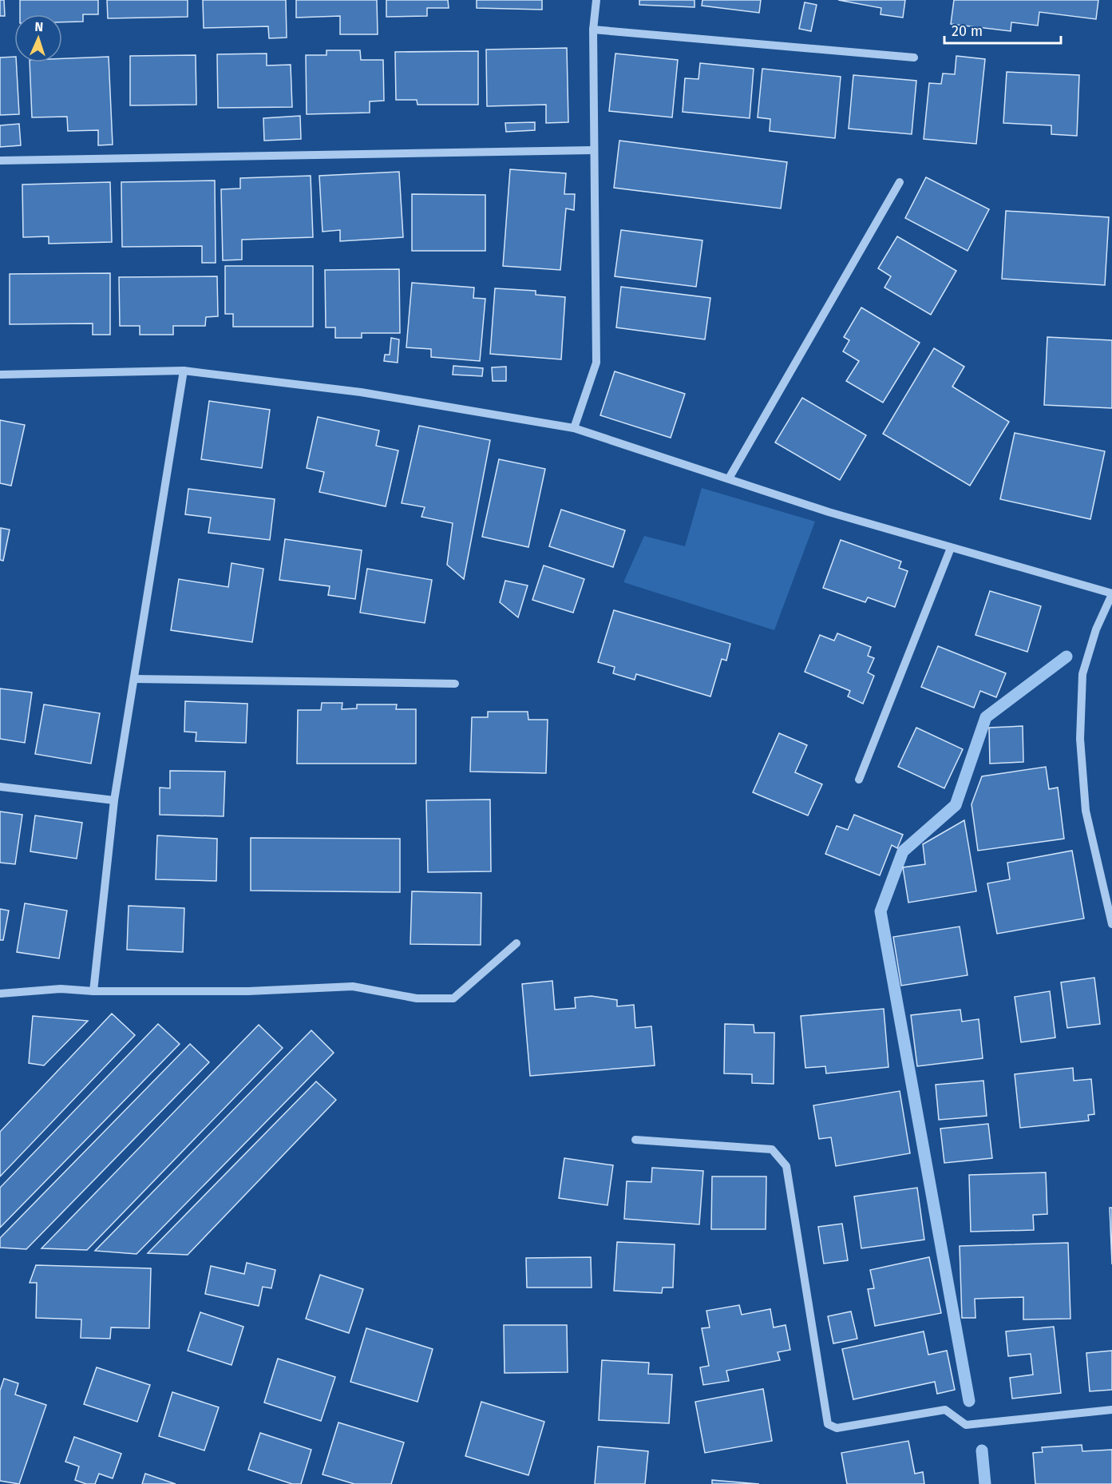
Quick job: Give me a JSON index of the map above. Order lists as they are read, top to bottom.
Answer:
{
  "scale_bar": "20 m",
  "north": "top"
}
